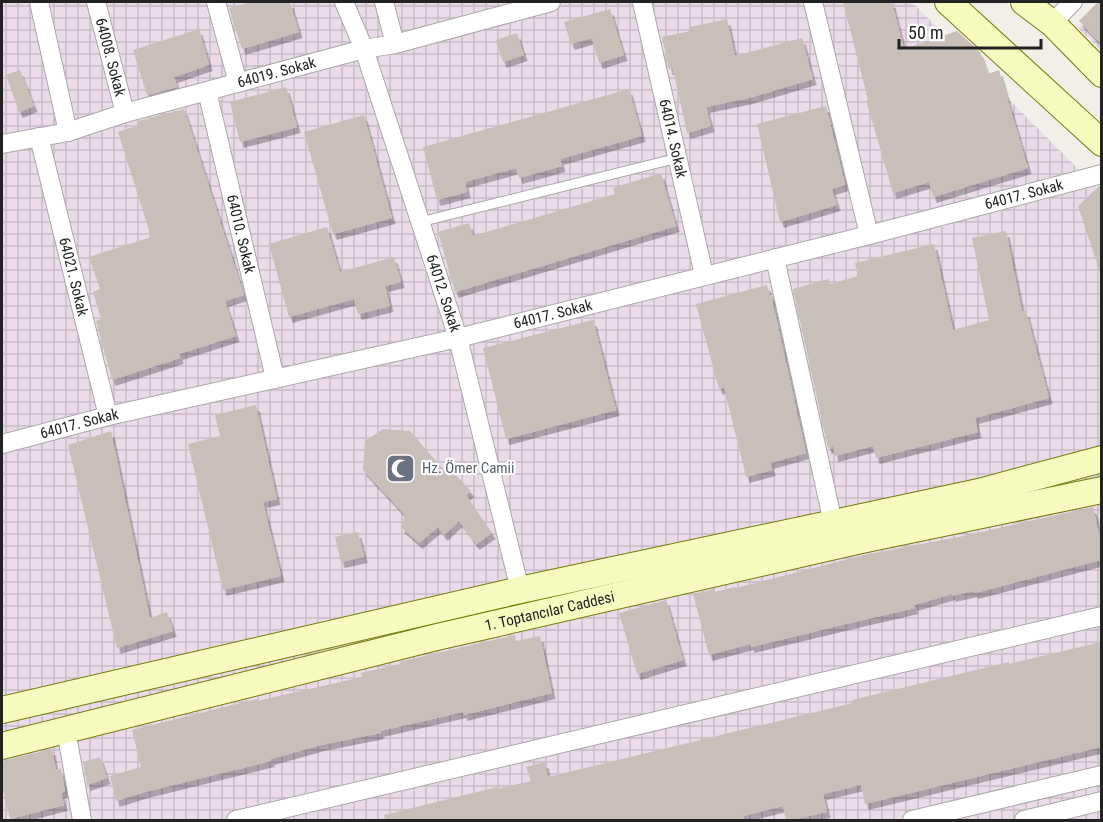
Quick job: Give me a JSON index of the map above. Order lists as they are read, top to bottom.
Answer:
{
  "streets": {
    "street": [
      "64008. Sokak",
      "64019. Sokak",
      "64014. Sokak",
      "64017. Sokak",
      "64010. Sokak",
      "64021. Sokak",
      "64012. Sokak",
      "1. Toptancılar Caddesi"
    ]
  },
  "crossings": [
    ["64008. Sokak", "64019. Sokak"],
    ["64019. Sokak", "64010. Sokak"],
    ["64019. Sokak", "64021. Sokak"],
    ["64019. Sokak", "64012. Sokak"],
    ["64014. Sokak", "64017. Sokak"],
    ["64017. Sokak", "64010. Sokak"],
    ["64017. Sokak", "64021. Sokak"],
    ["64017. Sokak", "64012. Sokak"],
    ["64012. Sokak", "1. Toptancılar Caddesi"]
  ],
  "places": {
    "mosque": ["Hz. Ömer Camii"]
  },
  "scale_bar": "50 m"
}
